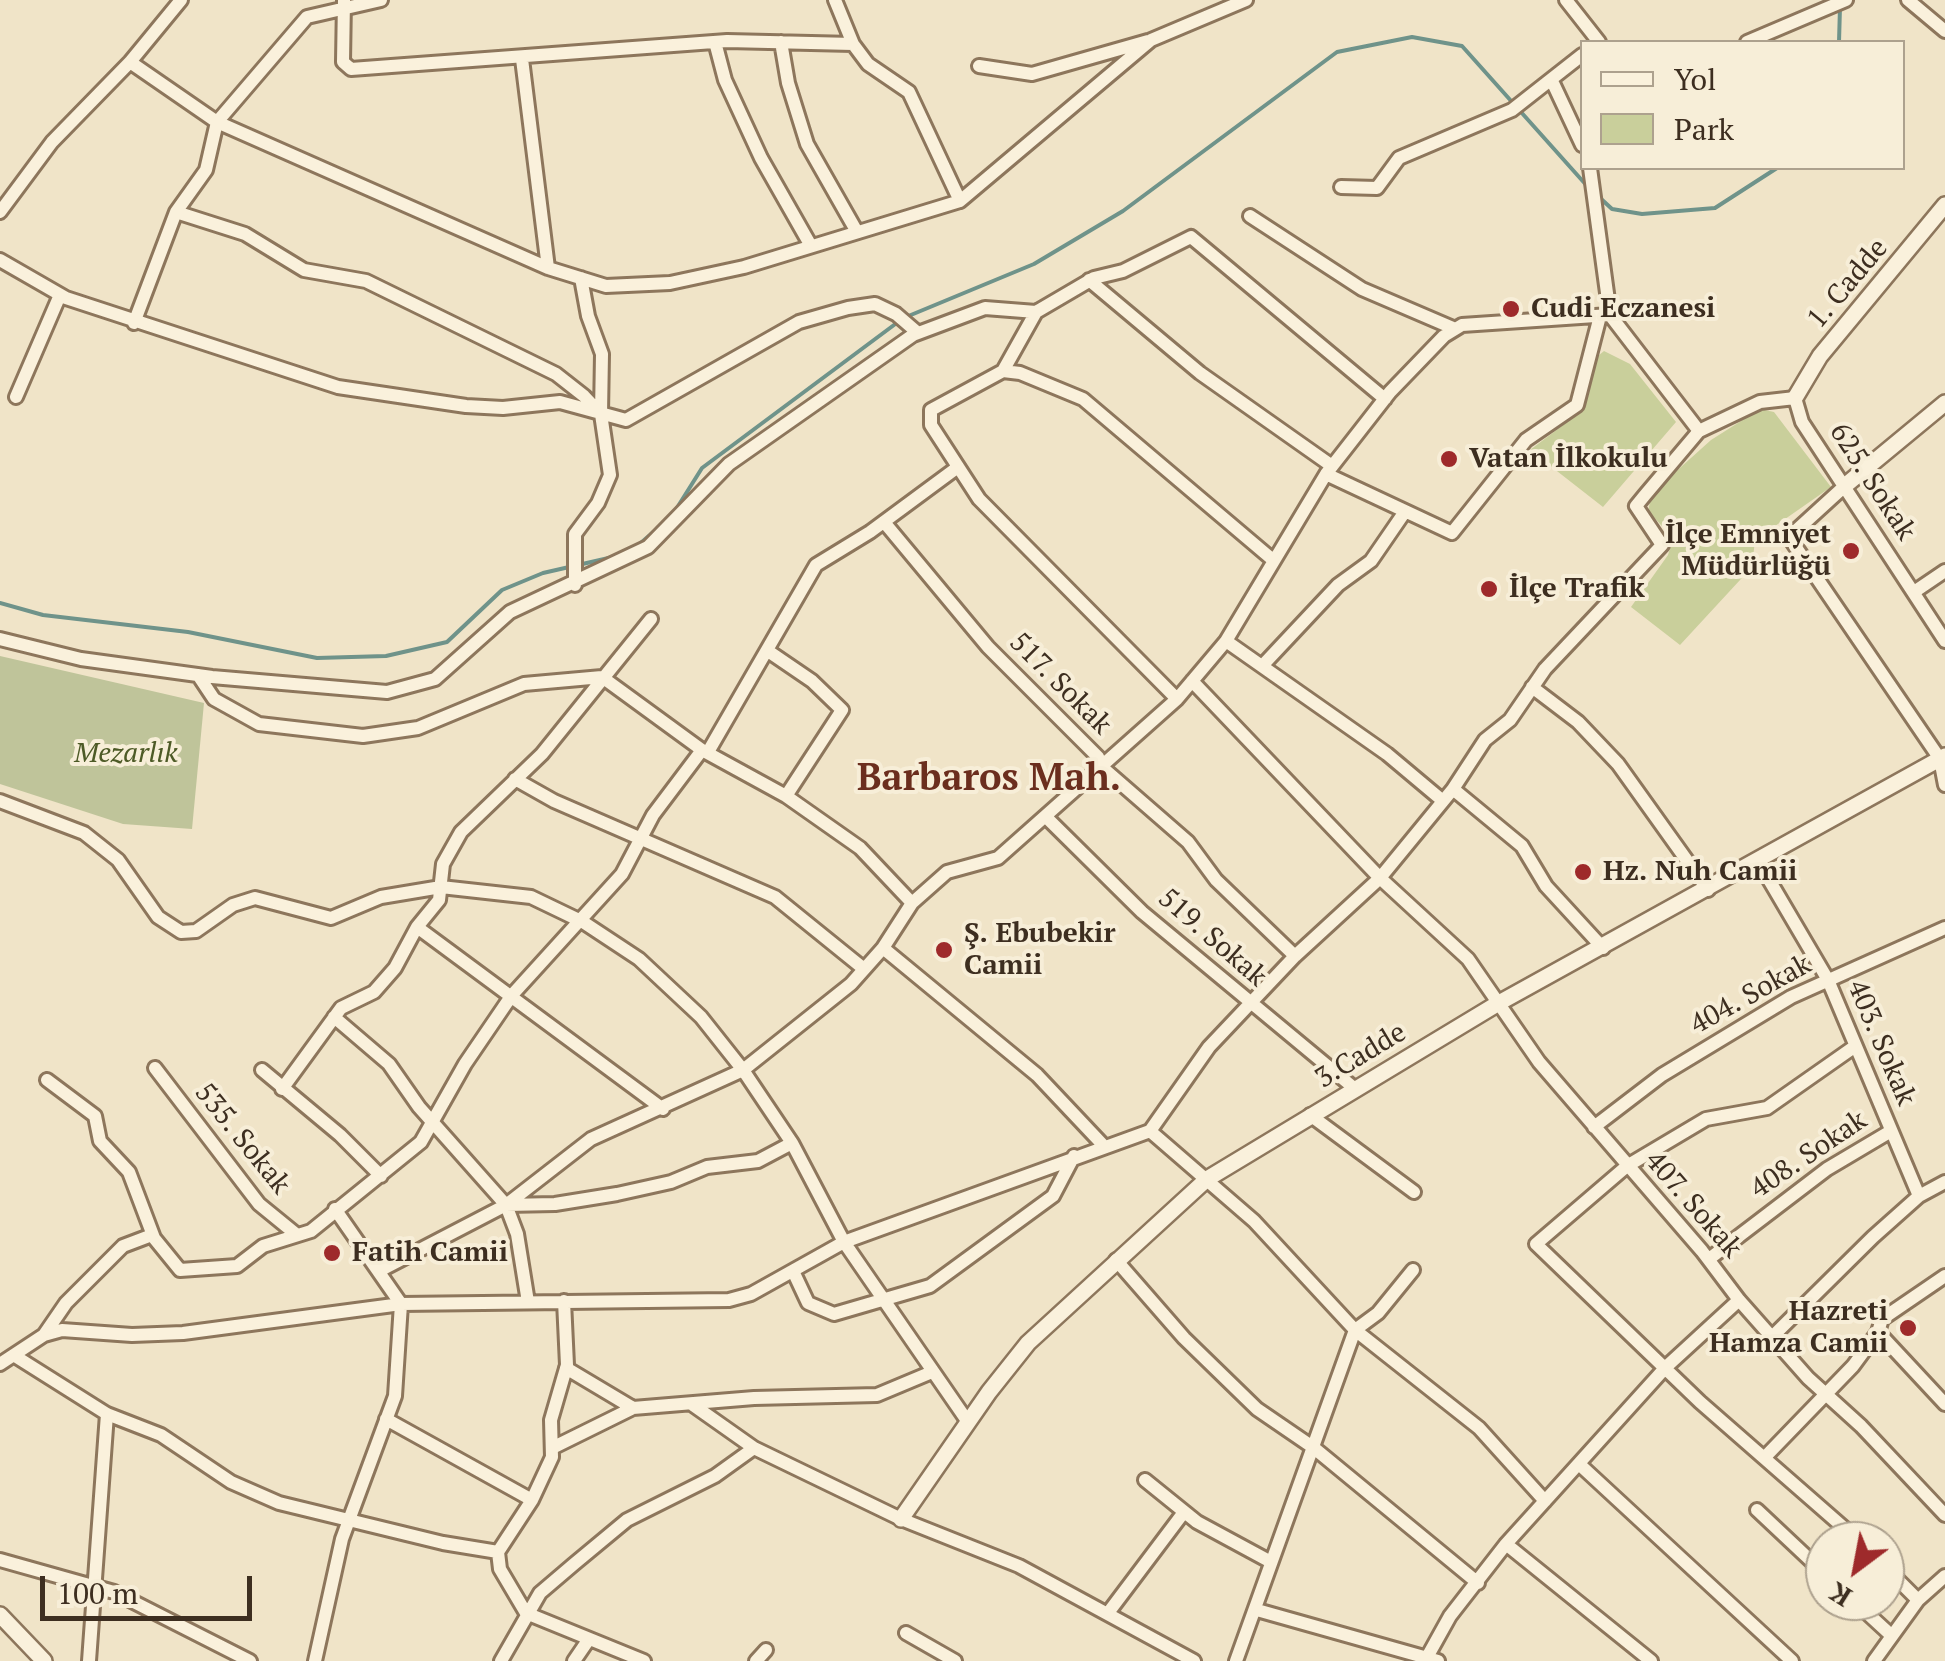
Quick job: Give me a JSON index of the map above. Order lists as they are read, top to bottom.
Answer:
{
  "streets": {
    "street": [
      "1. Cadde",
      "625. Sokak",
      "517. Sokak",
      "519. Sokak",
      "404. Sokak",
      "403. Sokak",
      "3.Cadde",
      "535. Sokak",
      "408. Sokak",
      "407. Sokak"
    ]
  },
  "crossings": [
    ["1. Cadde", "625. Sokak"],
    ["519. Sokak", "3.Cadde"],
    ["404. Sokak", "403. Sokak"],
    ["404. Sokak", "407. Sokak"],
    ["403. Sokak", "3.Cadde"],
    ["403. Sokak", "408. Sokak"],
    ["3.Cadde", "407. Sokak"],
    ["408. Sokak", "407. Sokak"]
  ],
  "districts": ["Barbaros Mah."],
  "parks": ["Mezarlık"],
  "places": [
    "Cudi Eczanesi",
    "Vatan İlkokulu",
    "İlçe Emniyet Müdürlüğü",
    "İlçe Trafik",
    "Hz. Nuh Camii",
    "Ş. Ebubekir Camii",
    "Fatih Camii",
    "Hazreti Hamza Camii"
  ],
  "legend": ["Yol", "Park"],
  "scale_bar": "100 m",
  "north": "bottom left"
}
